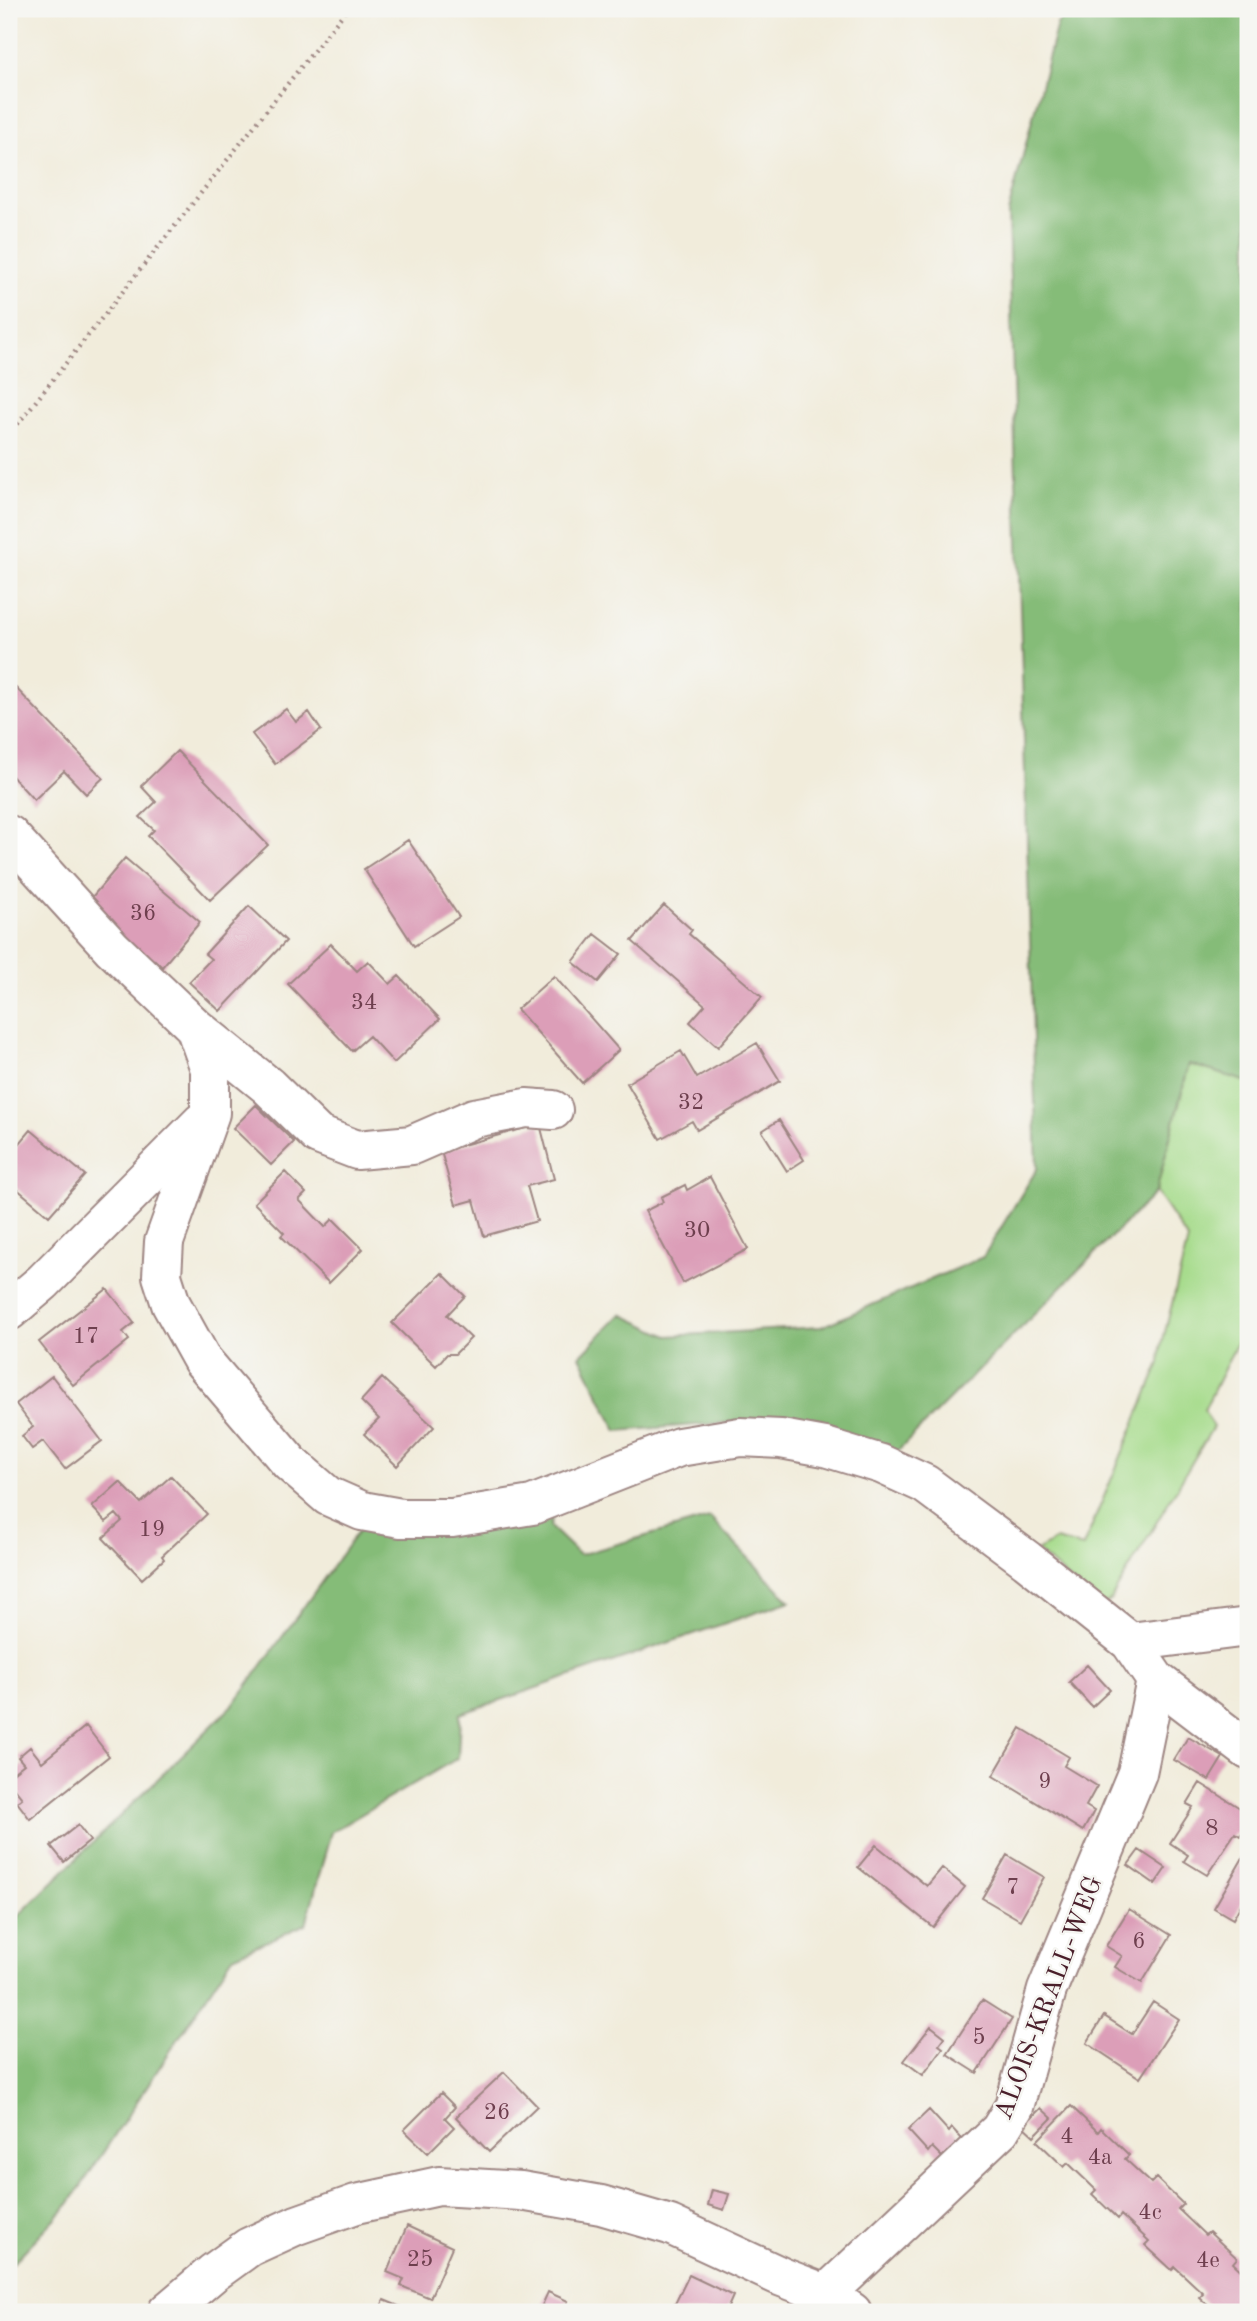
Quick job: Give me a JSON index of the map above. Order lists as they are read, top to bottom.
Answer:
{
  "streets": {
    "street": ["ALOIS-KRALL-WEG"]
  },
  "house_numbers": [
    "36",
    "34",
    "32",
    "30",
    "17",
    "19",
    "9",
    "8",
    "7",
    "6",
    "5",
    "26",
    "4",
    "4a",
    "4c",
    "25",
    "4e"
  ]
}
